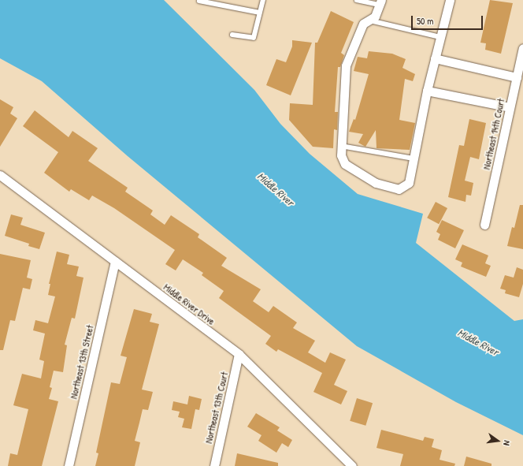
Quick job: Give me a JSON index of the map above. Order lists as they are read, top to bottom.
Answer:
{
  "streets": {
    "street": [
      "Northeast 14th Court",
      "Middle River Drive",
      "Northeast 13th Street",
      "Northeast 13th Court"
    ]
  },
  "crossings": [
    ["Middle River Drive", "Northeast 13th Street"],
    ["Middle River Drive", "Northeast 13th Court"]
  ],
  "water": ["Middle River"],
  "scale_bar": "50 m",
  "north": "right"
}
